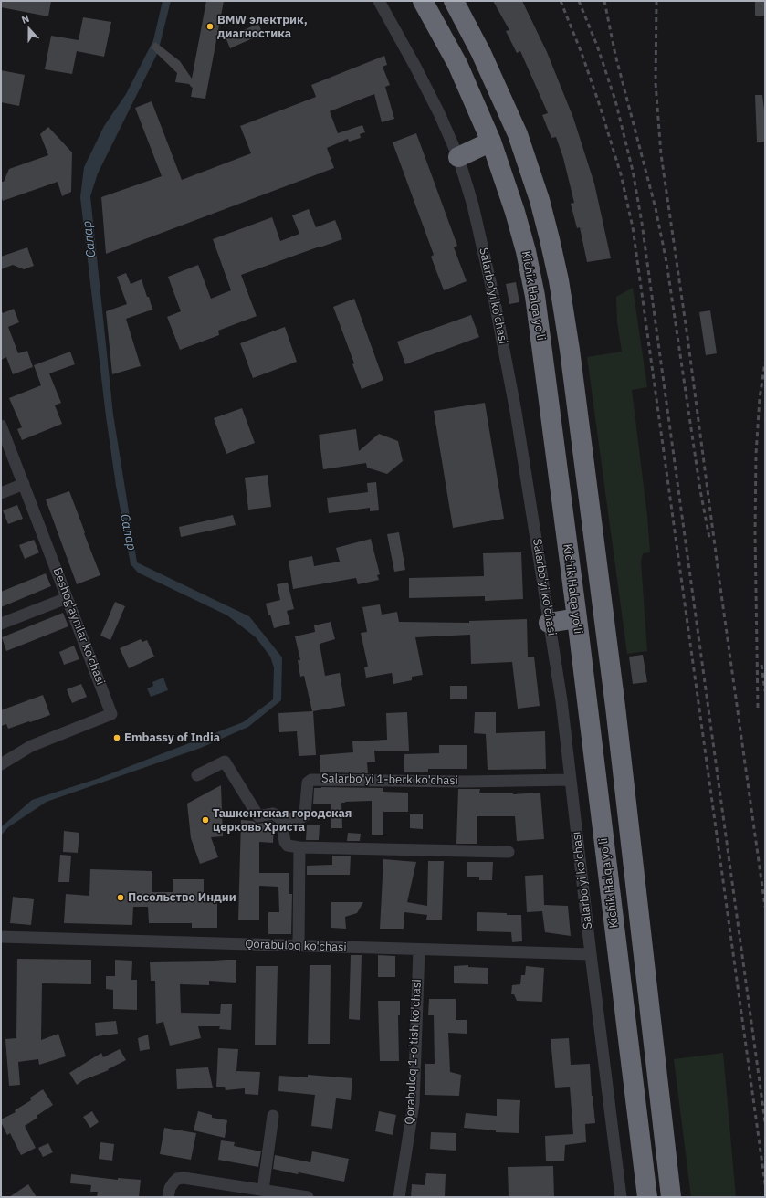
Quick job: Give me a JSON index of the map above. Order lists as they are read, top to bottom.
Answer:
{
  "streets": {
    "highway": ["Kichik Halqa yo'li"],
    "street": [
      "Salarbo'yi ko'chasi",
      "Beshog'aynilar ko'chasi",
      "Salarbo'yi 1-berk ko'chasi",
      "Qorabuloq ko'chasi",
      "Qorabuloq 1-o'tish ko'chasi"
    ]
  },
  "crossings": [
    ["Salarbo'yi ko'chasi", "Salarbo'yi 1-berk ko'chasi"],
    ["Salarbo'yi ko'chasi", "Qorabuloq ko'chasi"],
    ["Qorabuloq ko'chasi", "Qorabuloq 1-o'tish ko'chasi"]
  ],
  "water": ["Салар"],
  "places": [
    "BMW электрик, диагностика",
    "Embassy of India",
    "Ташкентская городская церковь Христа",
    "Посольство Индии"
  ],
  "north": "top"
}
